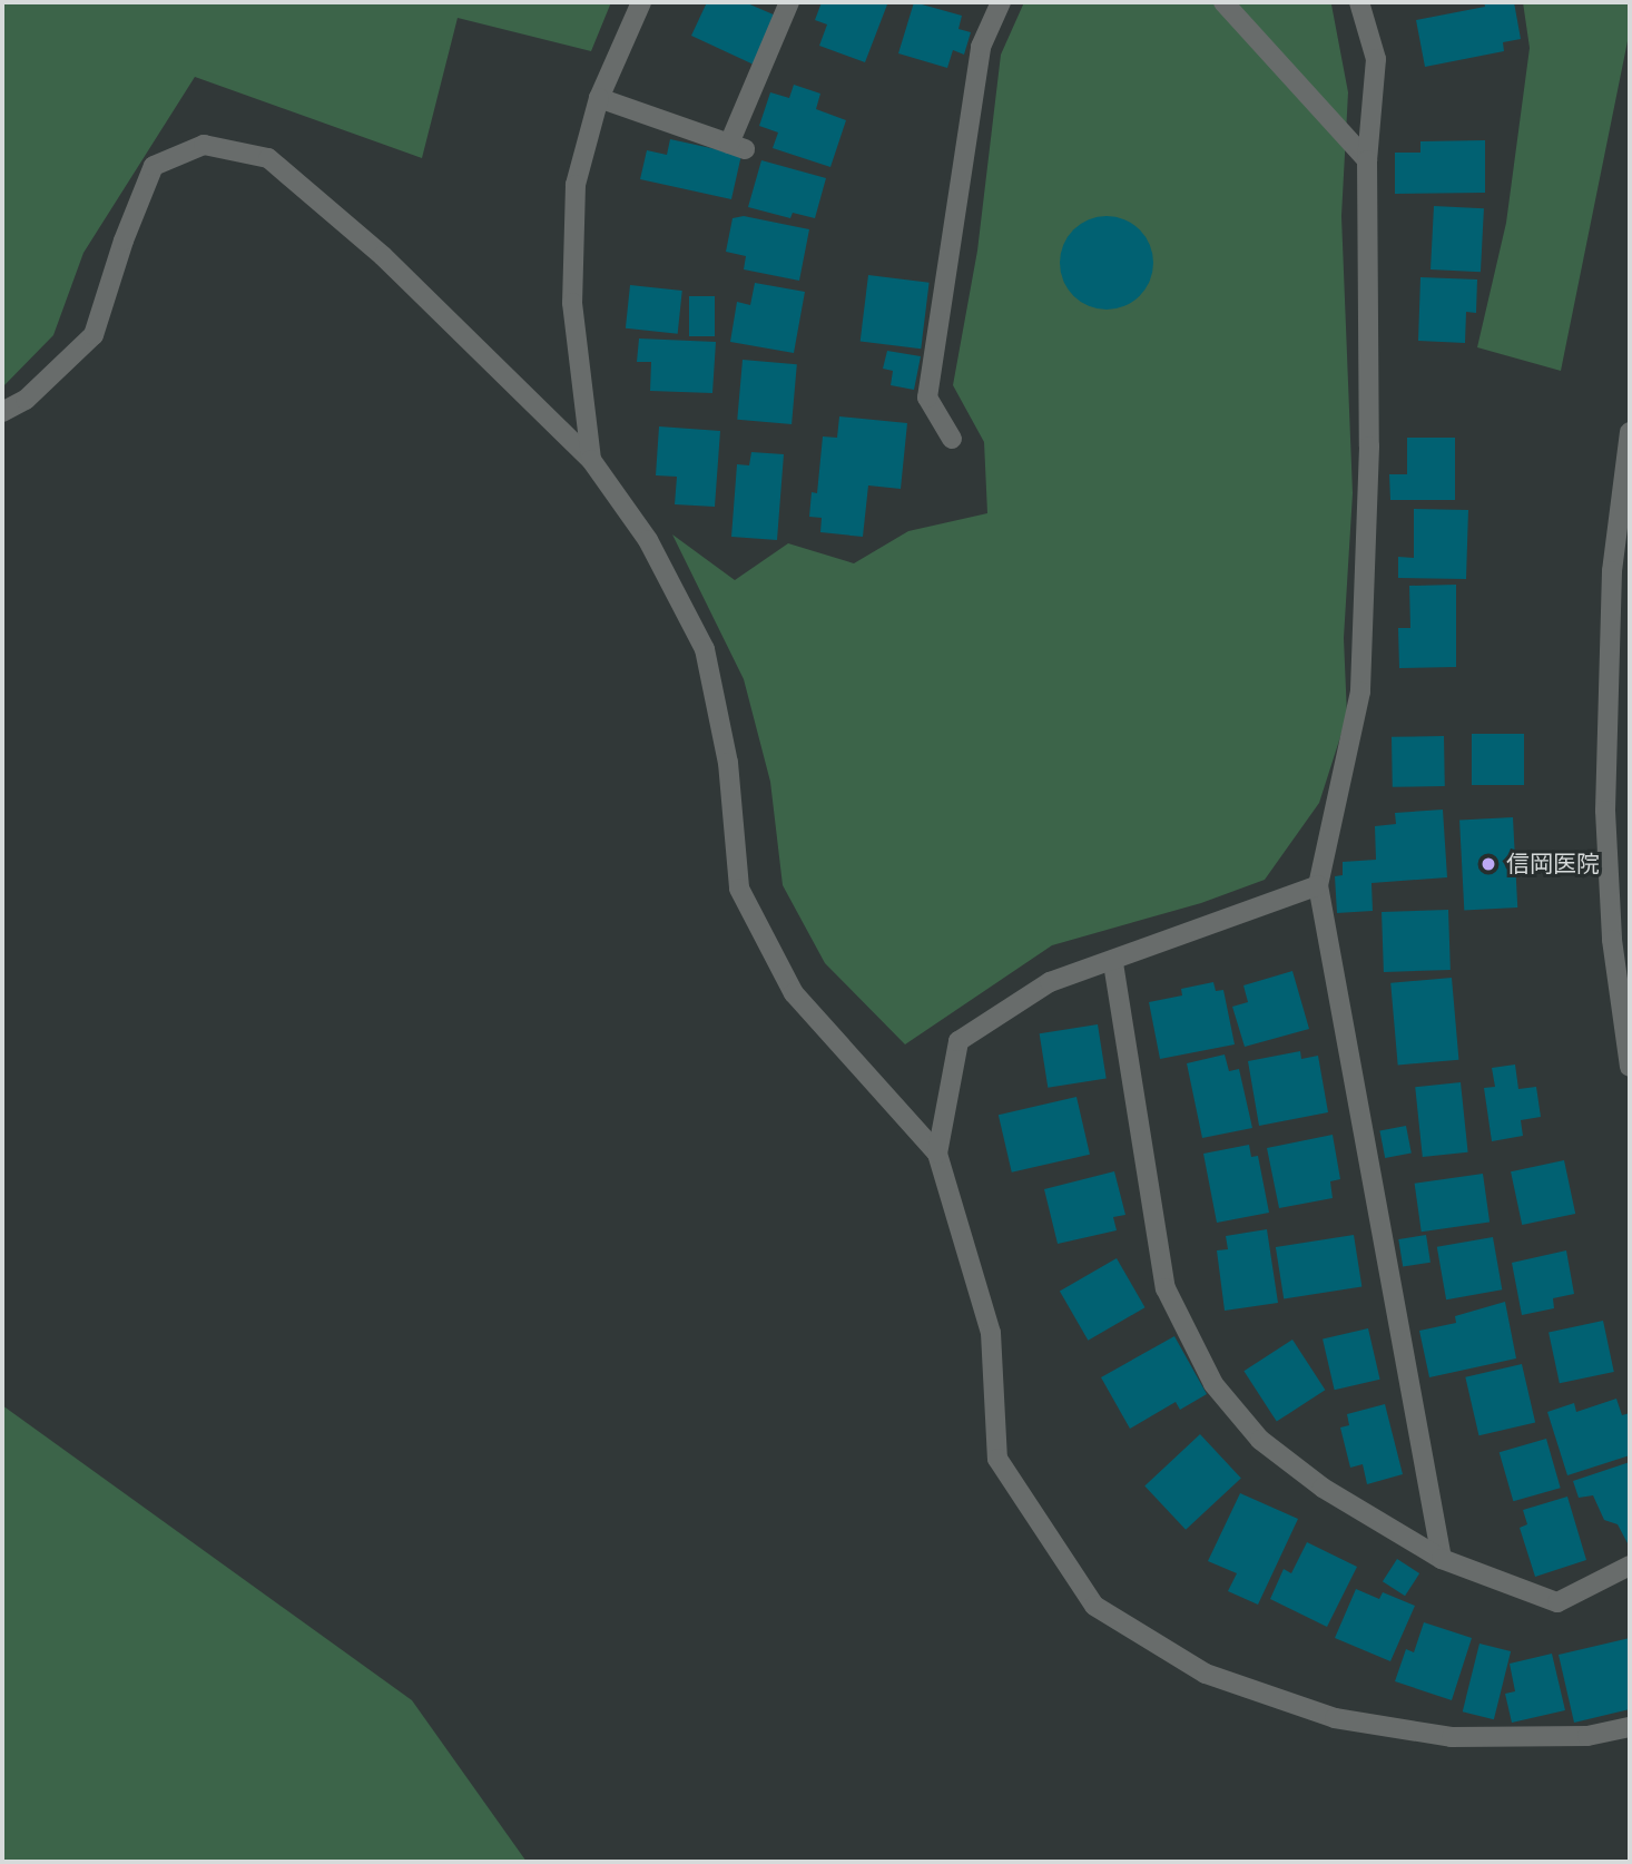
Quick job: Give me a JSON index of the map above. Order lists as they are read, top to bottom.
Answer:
{
  "places": ["信岡医院"]
}
